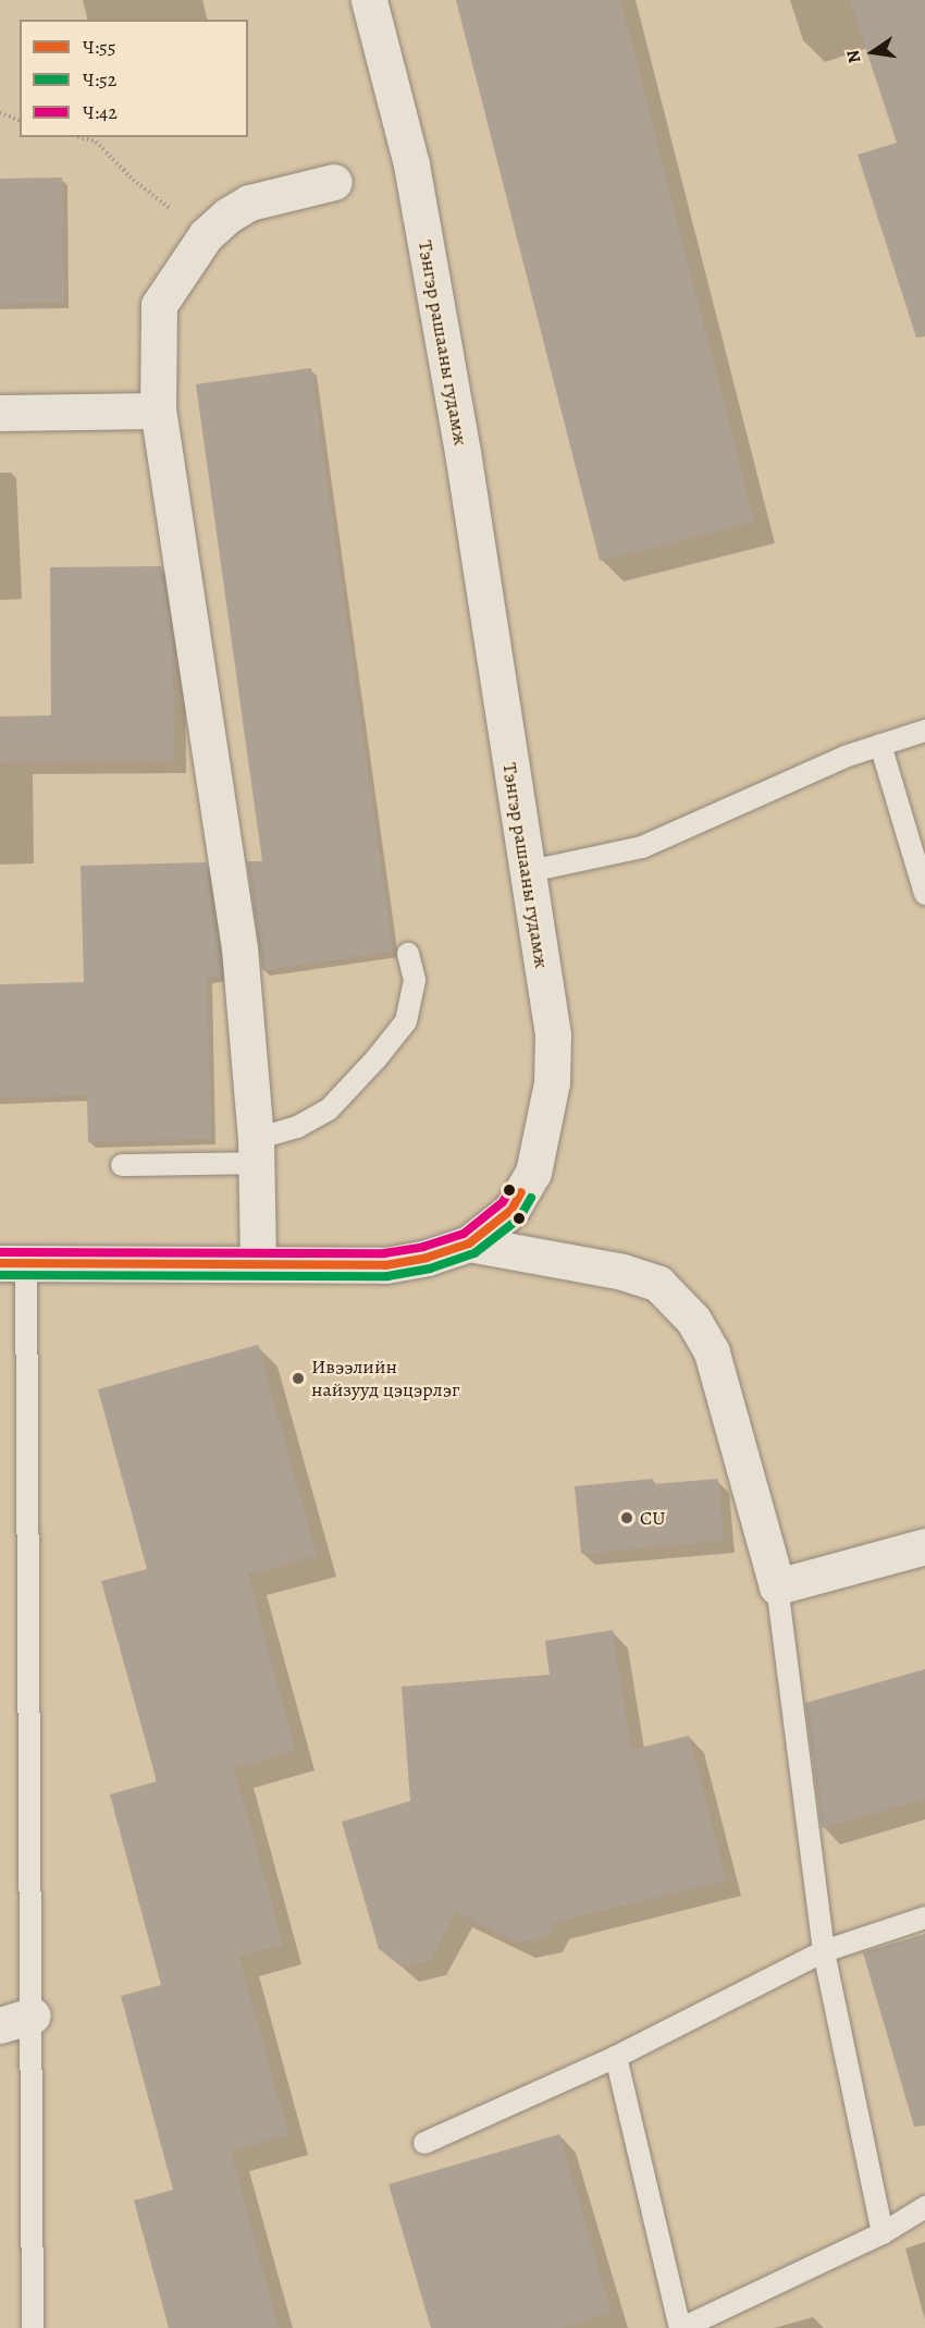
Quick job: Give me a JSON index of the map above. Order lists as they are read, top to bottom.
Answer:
{
  "streets": {
    "street": ["Тэнгэр рашааны гудамж"]
  },
  "places": ["Ивээлийн найзууд цэцэрлэг", "CU"],
  "lines": ["transit line Ч:42", "transit line Ч:55", "transit line Ч:52"],
  "legend": ["Ч:55", "Ч:52", "Ч:42"],
  "north": "left"
}
